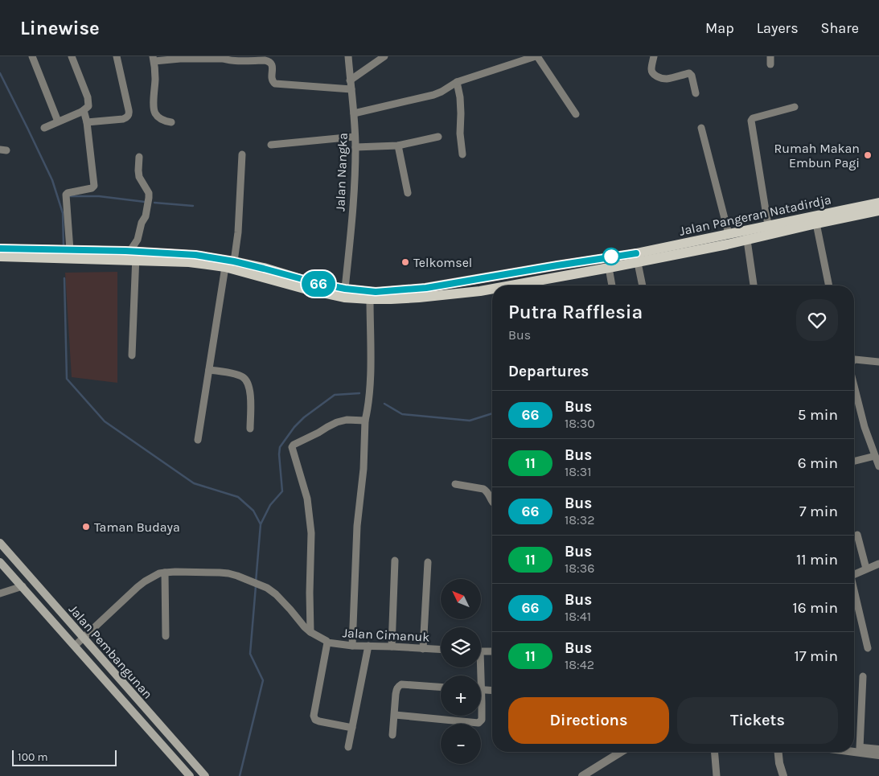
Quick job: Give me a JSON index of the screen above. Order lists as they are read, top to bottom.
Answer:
{
  "streets": {
    "main road": ["Jalan Pangeran Natadirdja", "Jalan Pembangunan"],
    "street": ["Jalan Nangka", "Jalan Cimanuk"]
  },
  "crossings": [
    ["Jalan Cimanuk", "Jalan Pembangunan"]
  ],
  "places": ["Rumah Makan Embun Pagi", "Telkomsel", "Taman Budaya"],
  "lines": ["bus line 66"],
  "scale_bar": "100 m",
  "north": "top left",
  "page": {
    "header": "Linewise",
    "nav": ["Map", "Layers", "Share"],
    "on_map": "66",
    "heading": [
      ["Putra Rafflesia", "Bus"],
      "Departures"
    ],
    "list": [
      {
        "mark": "66",
        "name": "Bus",
        "note": "18:30",
        "value": "5 min"
      },
      {
        "mark": "11",
        "name": "Bus",
        "note": "18:31",
        "value": "6 min"
      },
      {
        "mark": "66",
        "name": "Bus",
        "note": "18:32",
        "value": "7 min"
      },
      {
        "mark": "11",
        "name": "Bus",
        "note": "18:36",
        "value": "11 min"
      },
      {
        "mark": "66",
        "name": "Bus",
        "note": "18:41",
        "value": "16 min"
      },
      {
        "mark": "11",
        "name": "Bus",
        "note": "18:42",
        "value": "17 min"
      }
    ],
    "map_buttons": ["+", "−"],
    "buttons": ["Directions", "Tickets"],
    "scale": "100 m"
  }
}
